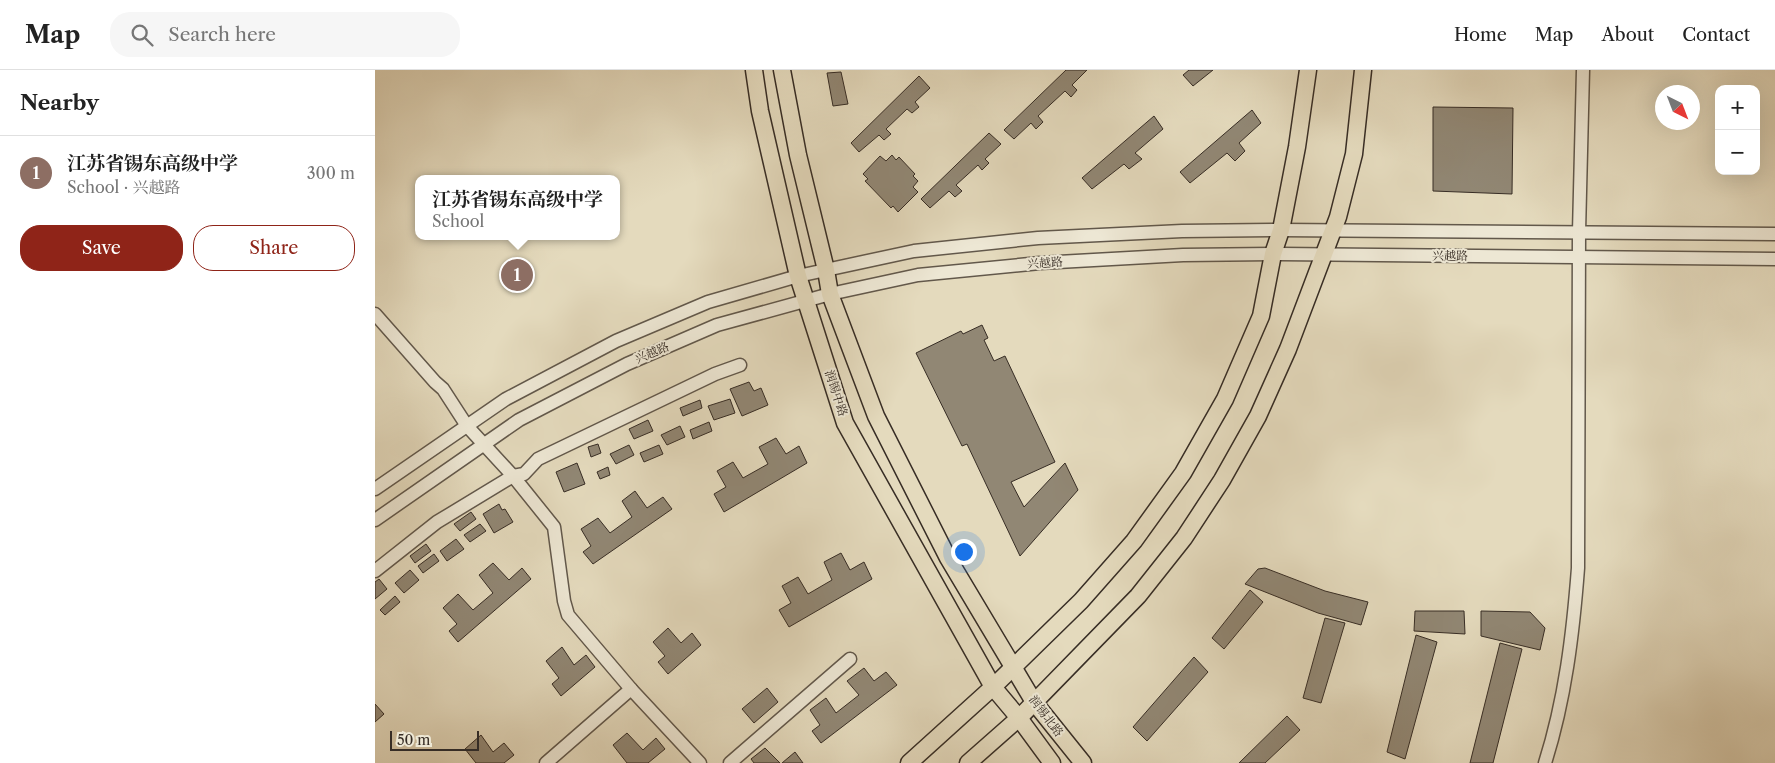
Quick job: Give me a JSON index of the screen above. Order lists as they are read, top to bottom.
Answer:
{
  "streets": {
    "main road": ["润锡中路", "润锡北路"],
    "street": ["兴越路"]
  },
  "crossings": [
    ["兴越路", "润锡中路"],
    ["润锡中路", "润锡北路"]
  ],
  "scale_bar": "50 m",
  "north": "bottom right",
  "page": {
    "header": "Map",
    "search": "Search here",
    "nav": [
      "Home",
      "Map",
      "About",
      "Contact"
    ],
    "heading": "Nearby",
    "map_buttons": ["+", "−"],
    "list": [
      {
        "mark": "1",
        "name": "江苏省锡东高级中学",
        "note": "School · 兴越路",
        "value": "300 m"
      }
    ],
    "popup": ["江苏省锡东高级中学", "School"],
    "buttons": ["Save", "Share"],
    "pins": "1",
    "scale": "50 m"
  }
}
